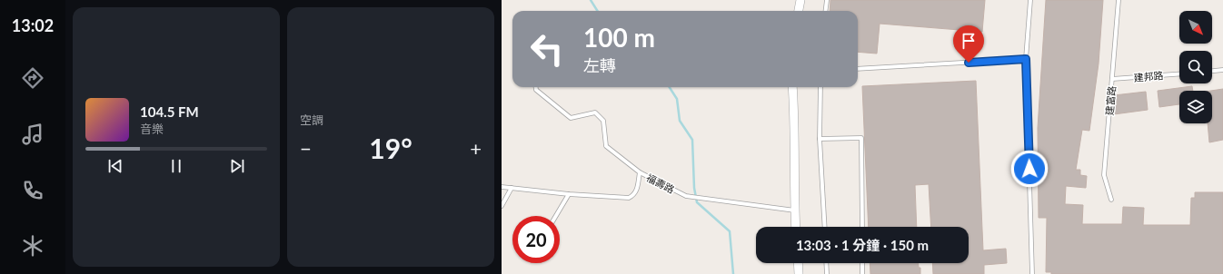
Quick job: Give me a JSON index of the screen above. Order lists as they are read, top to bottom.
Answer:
{
  "streets": {
    "lane": ["建邦路", "建富路", "福壽路"]
  },
  "crossings": [
    ["建邦路", "建富路"]
  ],
  "north": "bottom right",
  "page": {
    "tabs": "13:02",
    "tile": "空調",
    "turn": ["100 m", "左轉"],
    "song": ["104.5 FM", "音樂"],
    "heat": ["−", "19°", "+"],
    "limit": "20",
    "trip": "13:03 · 1 分鐘 · 150 m"
  }
}
